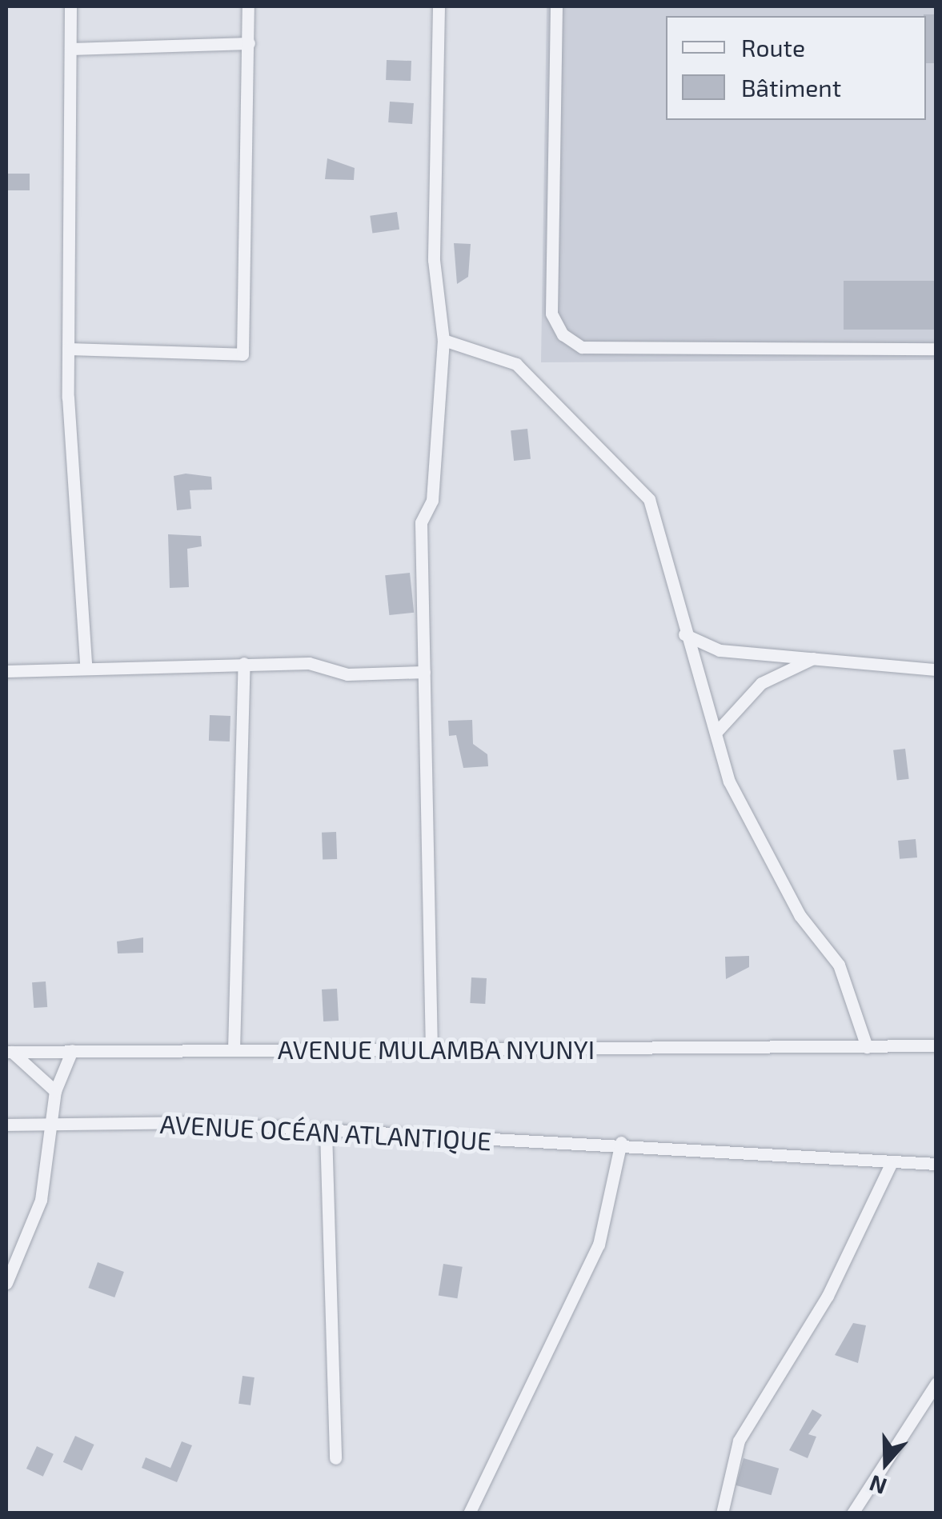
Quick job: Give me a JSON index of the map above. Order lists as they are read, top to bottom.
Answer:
{
  "streets": {
    "street": ["AVENUE MULAMBA NYUNYI", "AVENUE OCÉAN ATLANTIQUE"]
  },
  "legend": ["Route", "Bâtiment"],
  "north": "bottom"
}
